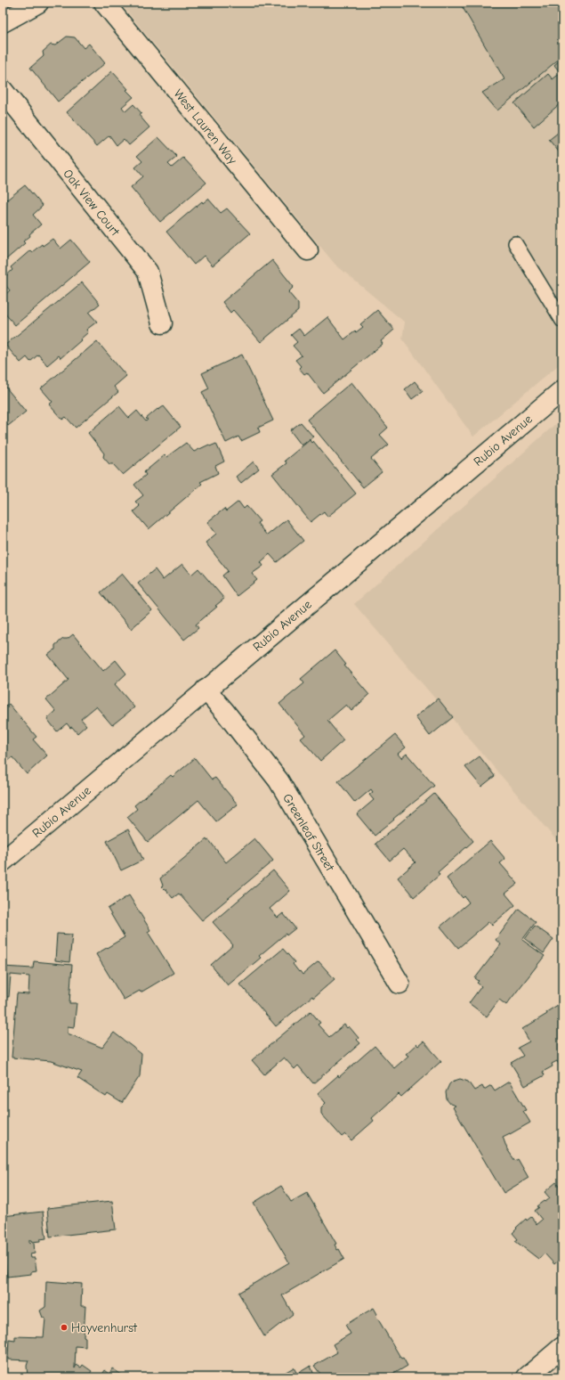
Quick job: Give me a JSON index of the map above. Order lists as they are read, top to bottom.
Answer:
{
  "streets": {
    "street": [
      "West Lauren Way",
      "Oak View Court",
      "Rubio Avenue",
      "Greenleaf Street"
    ]
  },
  "crossings": [
    ["Rubio Avenue", "Greenleaf Street"]
  ],
  "places": ["Hayvenhurst"]
}
